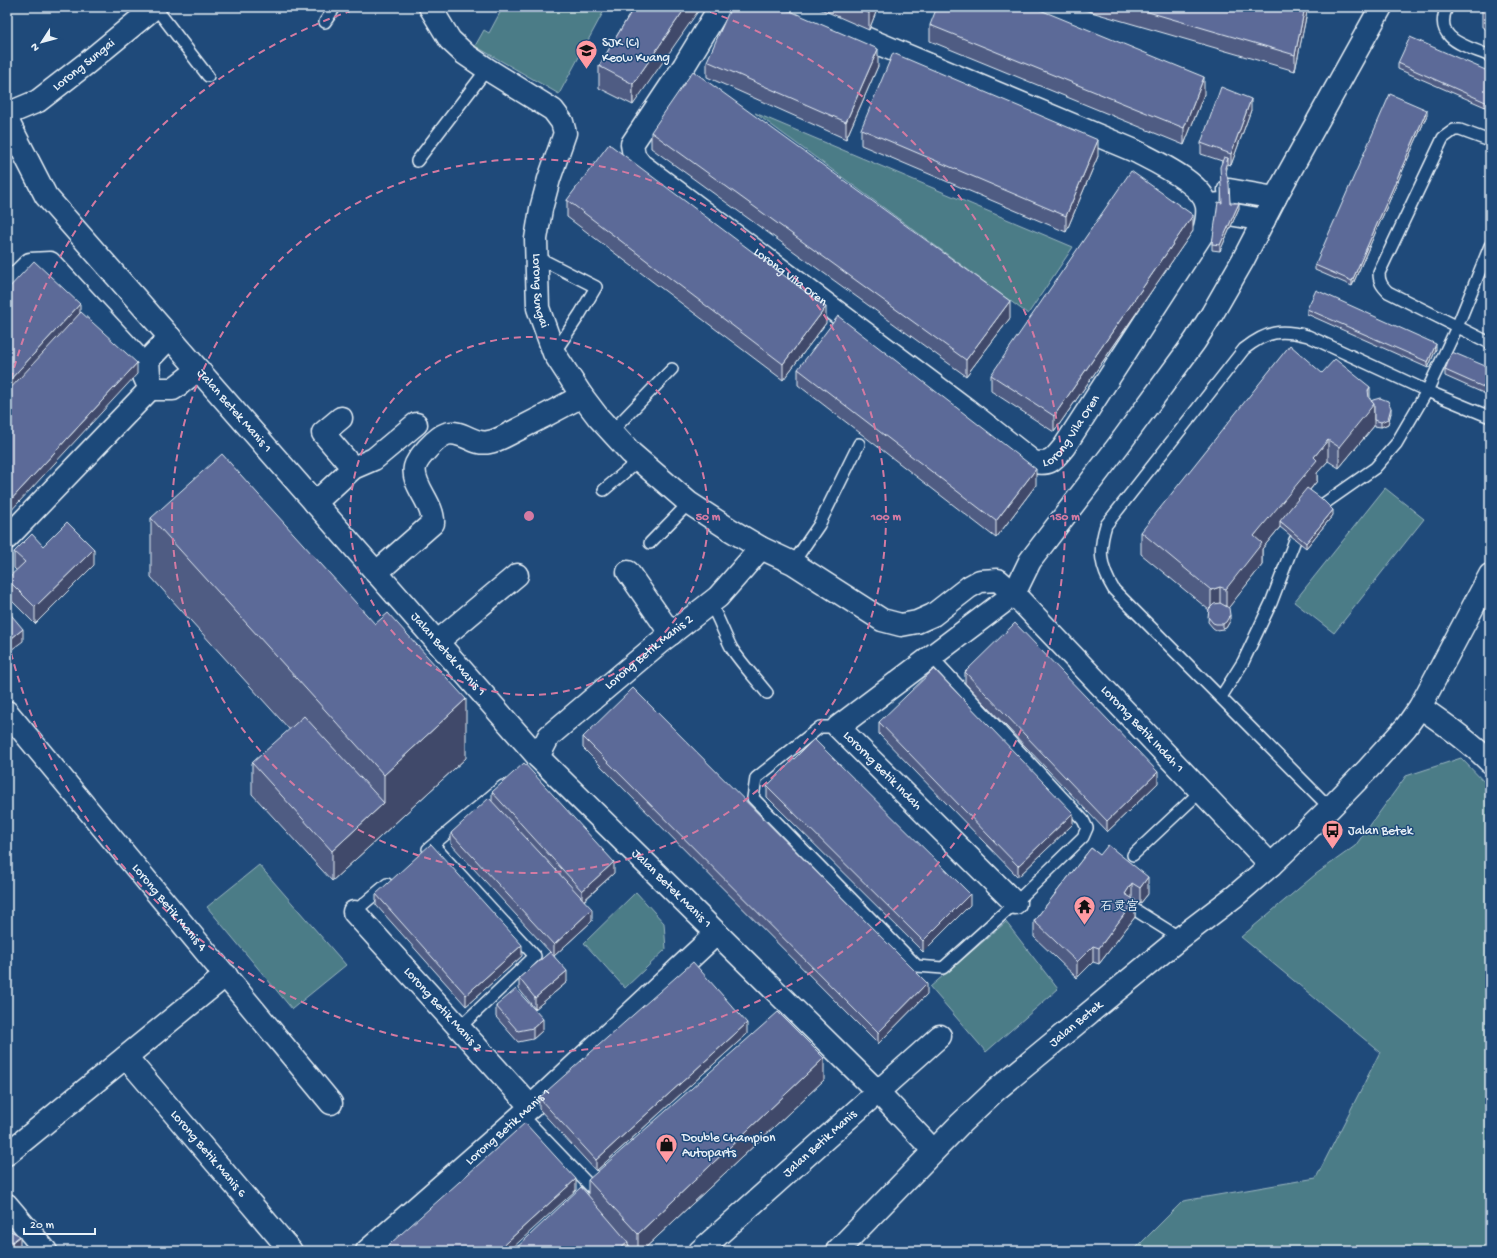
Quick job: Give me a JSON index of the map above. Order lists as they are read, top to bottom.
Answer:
{
  "streets": {
    "street": [
      "Lorong Sungai",
      "Lorong Vila Oren",
      "Jalan Betek Manis 1",
      "Lorong Betik Manis 2",
      "Lororng Betik Indah 1",
      "Lororng Betik Indah",
      "Lorong Betik Manis 4",
      "Jalan Betek",
      "Lorong Betik Manis 1",
      "Jalan Betik Manis",
      "Lorong Betik Manis 6"
    ]
  },
  "crossings": [
    ["Lorong Sungai", "Lorong Betik Manis 2"],
    ["Lorong Sungai", "Lororng Betik Indah 1"],
    ["Jalan Betek Manis 1", "Lorong Betik Manis 2"],
    ["Jalan Betek Manis 1", "Jalan Betek"],
    ["Jalan Betek Manis 1", "Lorong Betik Manis 1"],
    ["Jalan Betek Manis 1", "Jalan Betik Manis"],
    ["Lorong Betik Manis 2", "Lorong Betik Manis 1"],
    ["Lororng Betik Indah 1", "Lororng Betik Indah"],
    ["Lororng Betik Indah 1", "Jalan Betek"]
  ],
  "places": {
    "school or university": ["SJK (C) Keow Kuang"],
    "bus stop": ["Jalan Betek"],
    "temple": ["石灵宫"],
    "shop": ["Double Champion Autoparts"]
  },
  "scale_bar": "20 m",
  "north": "bottom left",
  "rings": ["50 m", "100 m", "150 m"]
}
